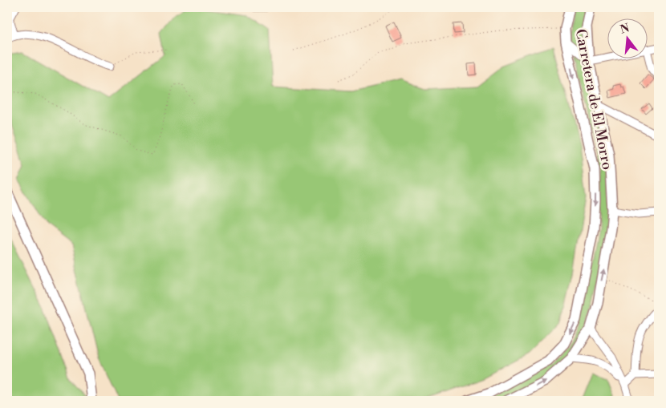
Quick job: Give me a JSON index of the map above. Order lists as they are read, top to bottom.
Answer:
{
  "streets": {
    "main road": ["Carretera de El Morro"]
  },
  "north": "top"
}
